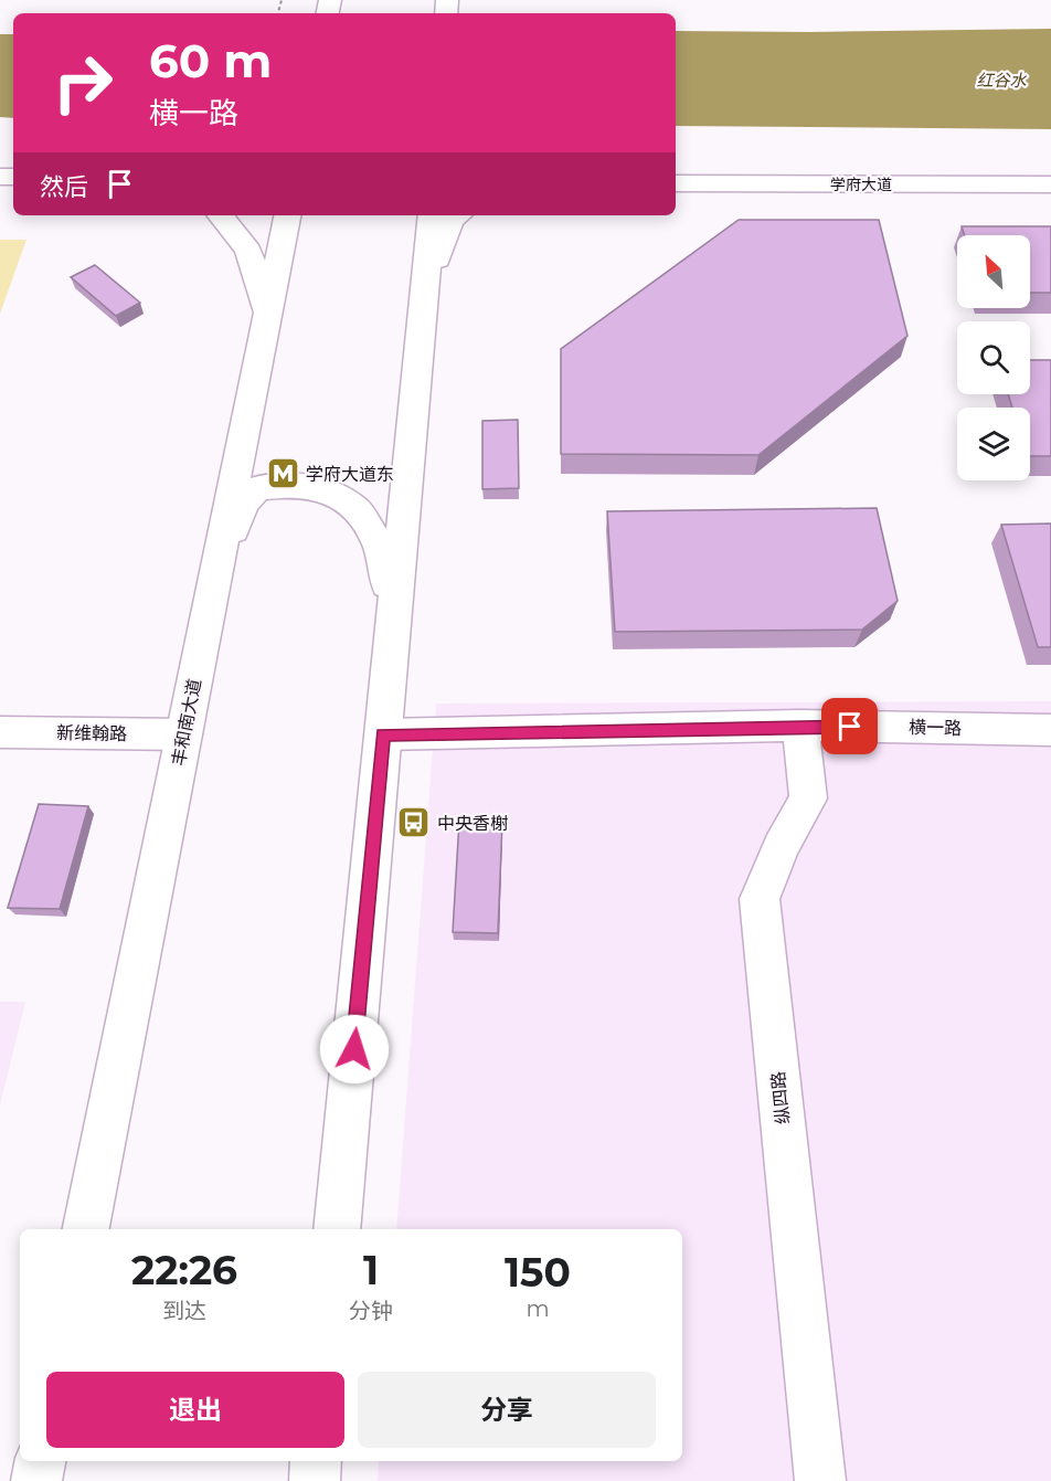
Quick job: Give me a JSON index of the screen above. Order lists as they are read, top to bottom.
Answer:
{
  "streets": {
    "main road": [
      "学府大道",
      "丰和南大道",
      "横一路",
      "新维翰路",
      "纵四路"
    ]
  },
  "crossings": [
    ["丰和南大道", "新维翰路"],
    ["横一路", "纵四路"]
  ],
  "water": ["红谷水"],
  "places": {
    "metro station": ["学府大道东"],
    "bus stop": ["中央香榭"]
  },
  "north": "top left",
  "page": {
    "turn": ["60 m", "横一路"],
    "then": "然后",
    "eta": [
      "22:26",
      "到达",
      "1",
      "分钟",
      "150",
      "m"
    ],
    "buttons": ["退出", "分享"]
  }
}
